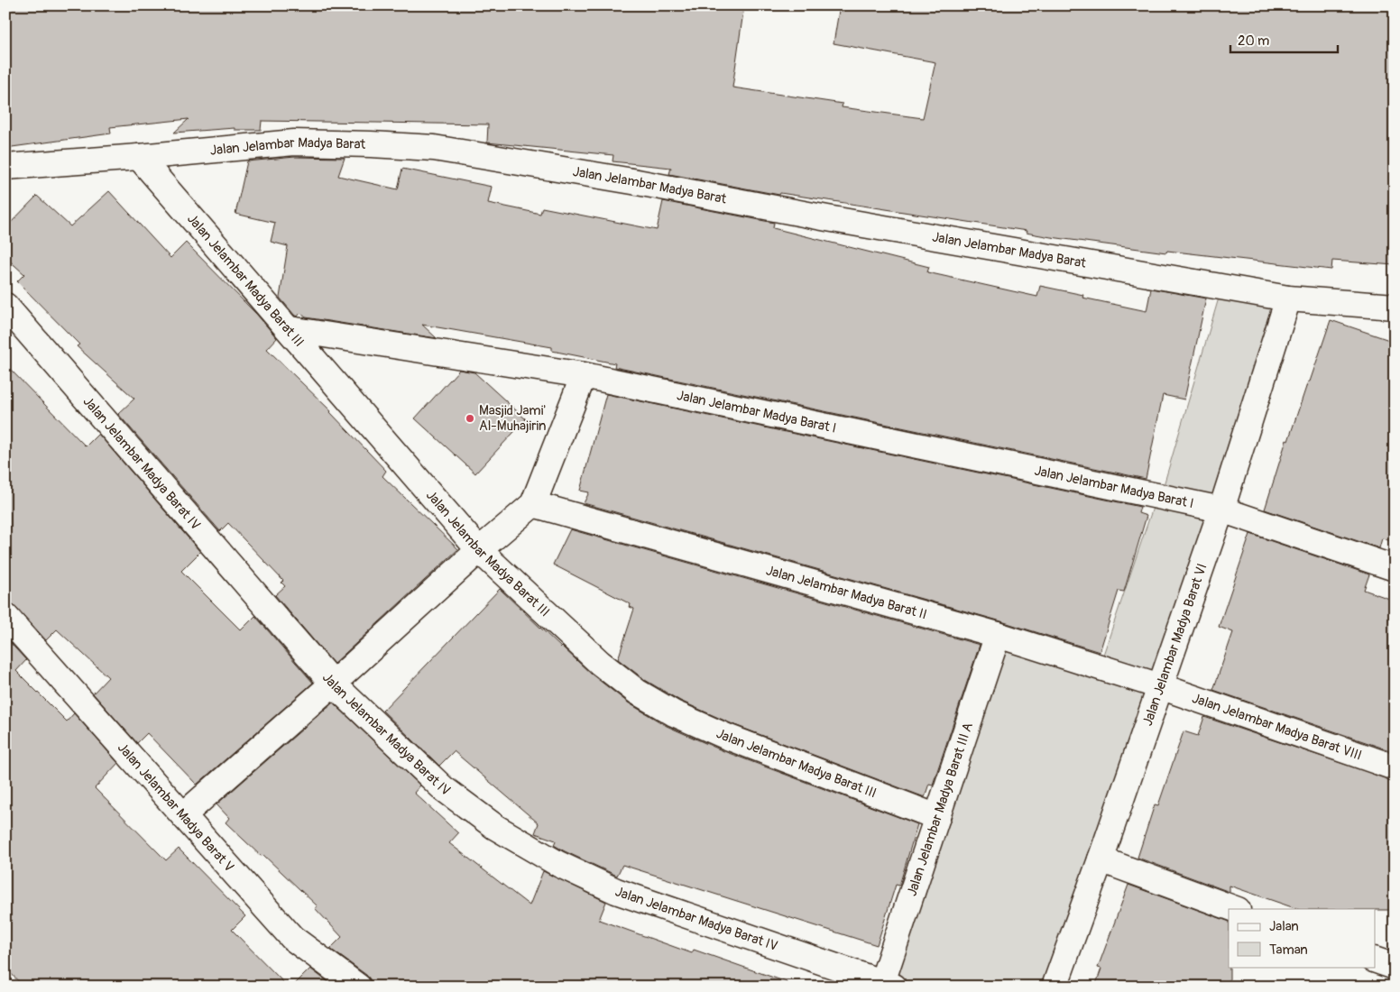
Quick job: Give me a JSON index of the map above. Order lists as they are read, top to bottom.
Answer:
{
  "streets": {
    "street": [
      "Jalan Jelambar Madya Barat",
      "Jalan Jelambar Madya Barat III",
      "Jalan Jelambar Madya Barat I",
      "Jalan Jelambar Madya Barat IV",
      "Jalan Jelambar Madya Barat II",
      "Jalan Jelambar Madya Barat VI",
      "Jalan Jelambar Madya Barat VIII",
      "Jalan Jelambar Madya Barat V",
      "Jalan Jelambar Madya Barat III A"
    ]
  },
  "crossings": [
    ["Jalan Jelambar Madya Barat", "Jalan Jelambar Madya Barat III"],
    ["Jalan Jelambar Madya Barat", "Jalan Jelambar Madya Barat VI"],
    ["Jalan Jelambar Madya Barat III", "Jalan Jelambar Madya Barat I"],
    ["Jalan Jelambar Madya Barat III", "Jalan Jelambar Madya Barat III A"],
    ["Jalan Jelambar Madya Barat I", "Jalan Jelambar Madya Barat VI"],
    ["Jalan Jelambar Madya Barat IV", "Jalan Jelambar Madya Barat III A"],
    ["Jalan Jelambar Madya Barat II", "Jalan Jelambar Madya Barat VI"],
    ["Jalan Jelambar Madya Barat II", "Jalan Jelambar Madya Barat VIII"],
    ["Jalan Jelambar Madya Barat II", "Jalan Jelambar Madya Barat III A"],
    ["Jalan Jelambar Madya Barat VI", "Jalan Jelambar Madya Barat VIII"]
  ],
  "places": ["Masjid Jami' Al-Muhajirin"],
  "legend": ["Jalan", "Taman"],
  "scale_bar": "20 m"
}
